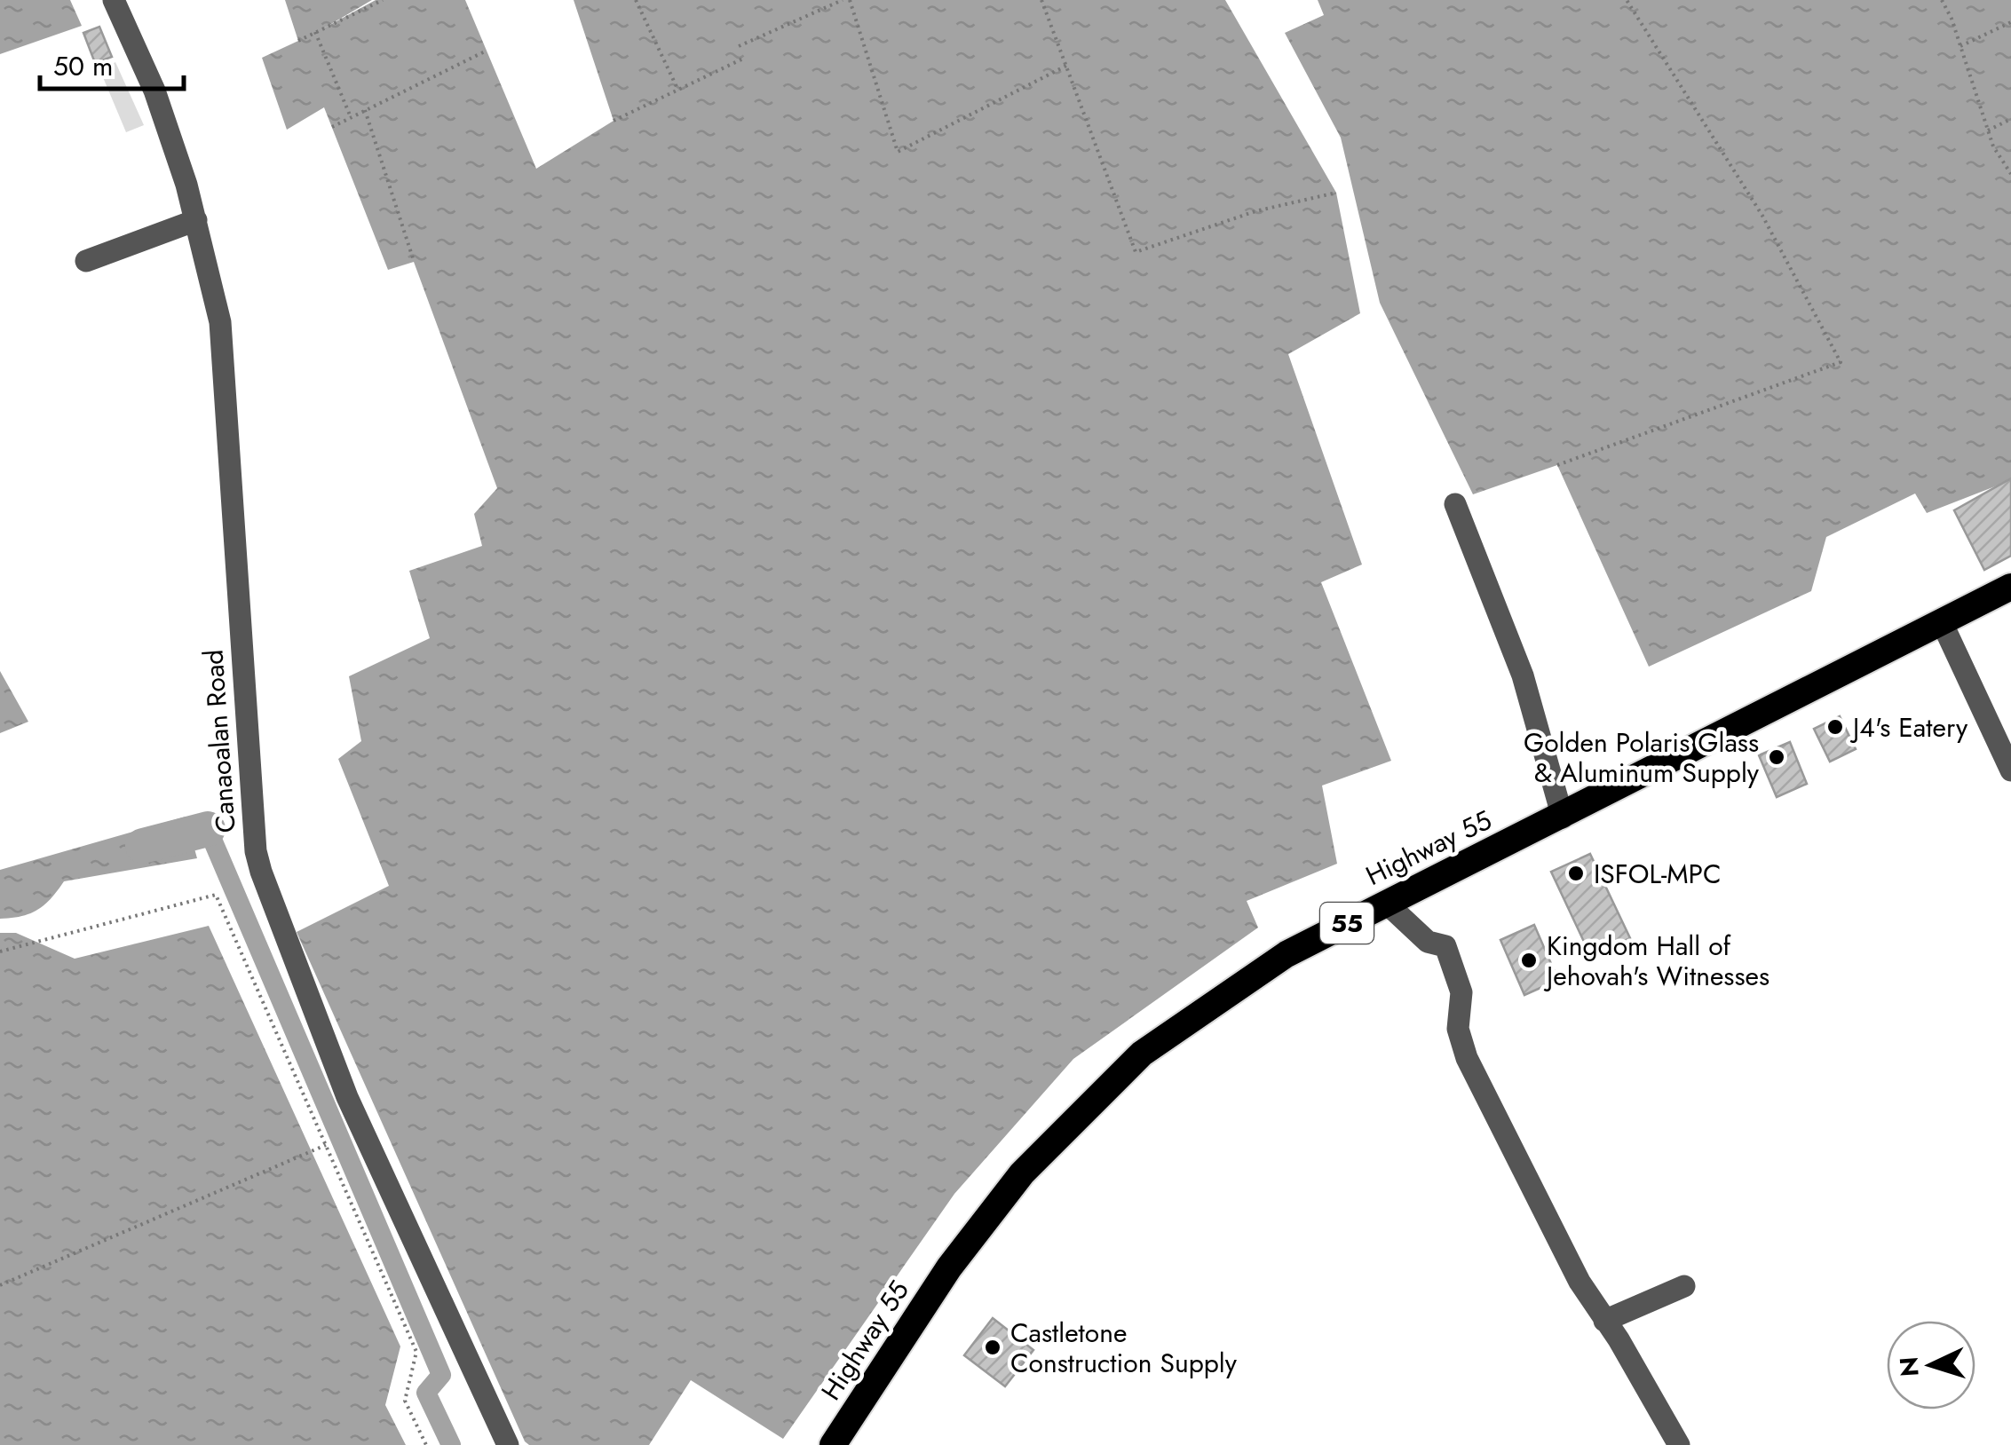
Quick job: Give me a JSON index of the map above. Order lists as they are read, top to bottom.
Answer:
{
  "streets": {
    "highway": ["Highway 55", "55"],
    "street": ["Canaoalan Road"]
  },
  "places": [
    "J4's Eatery",
    "Golden Polaris Glass & Aluminum Supply",
    "ISFOL-MPC",
    "Kingdom Hall of Jehovah's Witnesses",
    "Castletone Construction Supply"
  ],
  "scale_bar": "50 m",
  "north": "left"
}
